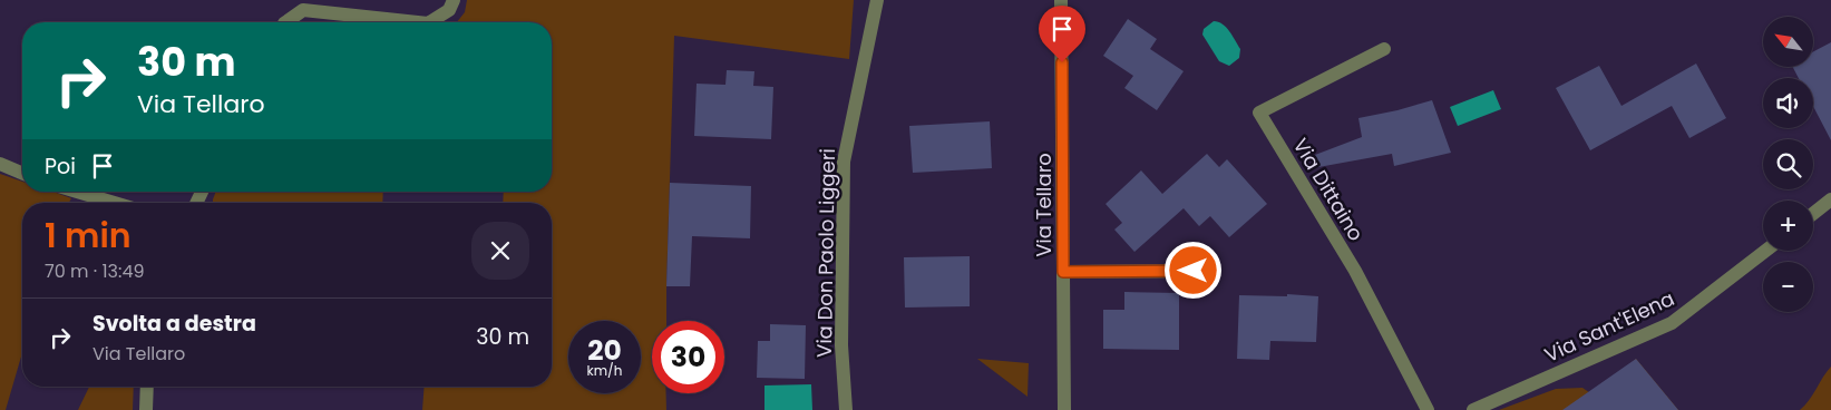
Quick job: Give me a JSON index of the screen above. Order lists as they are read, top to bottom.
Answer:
{
  "streets": {
    "street": [
      "Via Dittaino",
      "Via Tellaro",
      "Via Don Paolo Liggeri",
      "Via Sant'Elena"
    ]
  },
  "north": "top left",
  "page": {
    "map_buttons": ["+", "−"],
    "turn": ["30 m", "Via Tellaro"],
    "then": "Poi",
    "heading": ["1 min", "70 m · 13:49"],
    "list": [
      {
        "name": "Svolta a destra",
        "note": "Via Tellaro",
        "value": "30 m"
      }
    ],
    "speed": "20 km/h",
    "limit": "30"
  }
}
